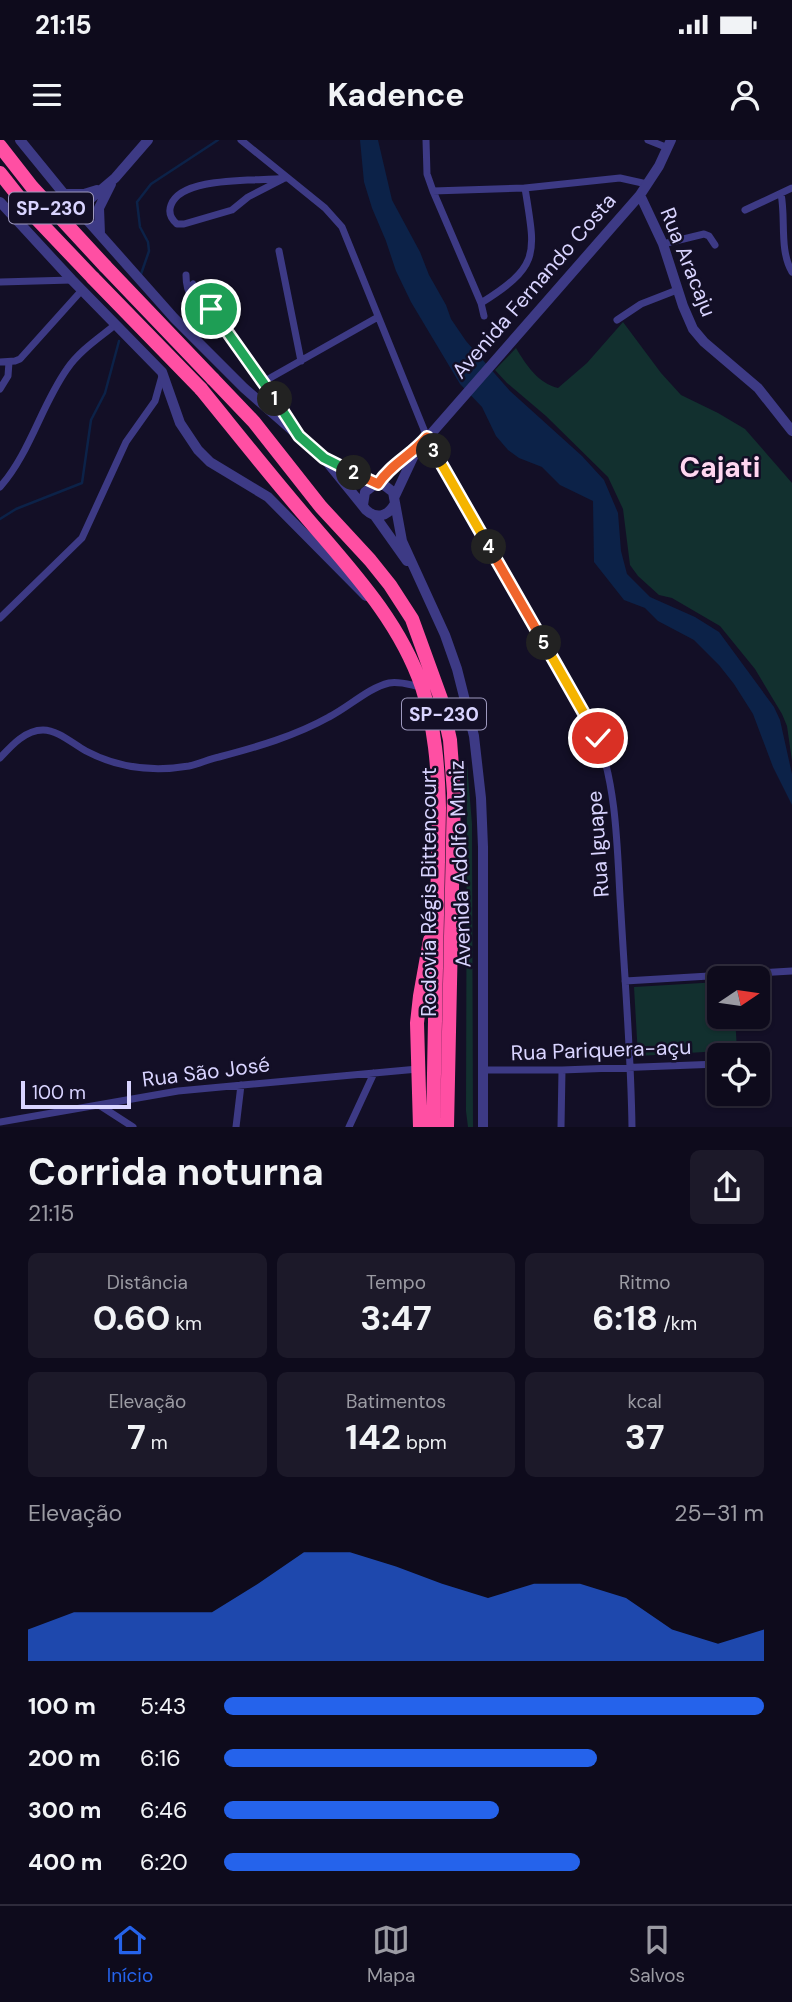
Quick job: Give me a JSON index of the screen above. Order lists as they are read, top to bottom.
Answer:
{
  "streets": {
    "highway": ["SP-230", "Rodovia Régis Bittencourt"],
    "street": [
      "Rua Aracaju",
      "Avenida Fernando Costa",
      "Rua Iguape",
      "Avenida Adolfo Muniz",
      "Rua Pariquera-açu",
      "Rua São José"
    ]
  },
  "crossings": [
    ["Rua Aracaju", "Avenida Fernando Costa"],
    ["Avenida Fernando Costa", "Rua Iguape"],
    ["Rua Iguape", "Rua Pariquera-açu"],
    ["Avenida Adolfo Muniz", "Rua Pariquera-açu"]
  ],
  "districts": ["Cajati"],
  "scale_bar": "100 m",
  "north": "right",
  "page": {
    "status": "21:15",
    "header": "Kadence",
    "pins": [
      "1",
      "3",
      "2",
      "4",
      "5"
    ],
    "scale": "100 m",
    "heading": ["Corrida noturna", "21:15"],
    "stats": [
      ["Distância", "0.60 km"],
      ["Tempo", "3:47"],
      ["Ritmo", "6:18 /km"],
      ["Elevação", "7 m"],
      ["Batimentos", "142 bpm"],
      ["kcal", "37"]
    ],
    "chart": ["Elevação", "25–31 m"],
    "list": [
      {
        "name": "100 m",
        "note": "5:43"
      },
      {
        "name": "200 m",
        "note": "6:16"
      },
      {
        "name": "300 m",
        "note": "6:46"
      },
      {
        "name": "400 m",
        "note": "6:20"
      }
    ],
    "tabs": ["Início", "Mapa", "Salvos"]
  }
}
